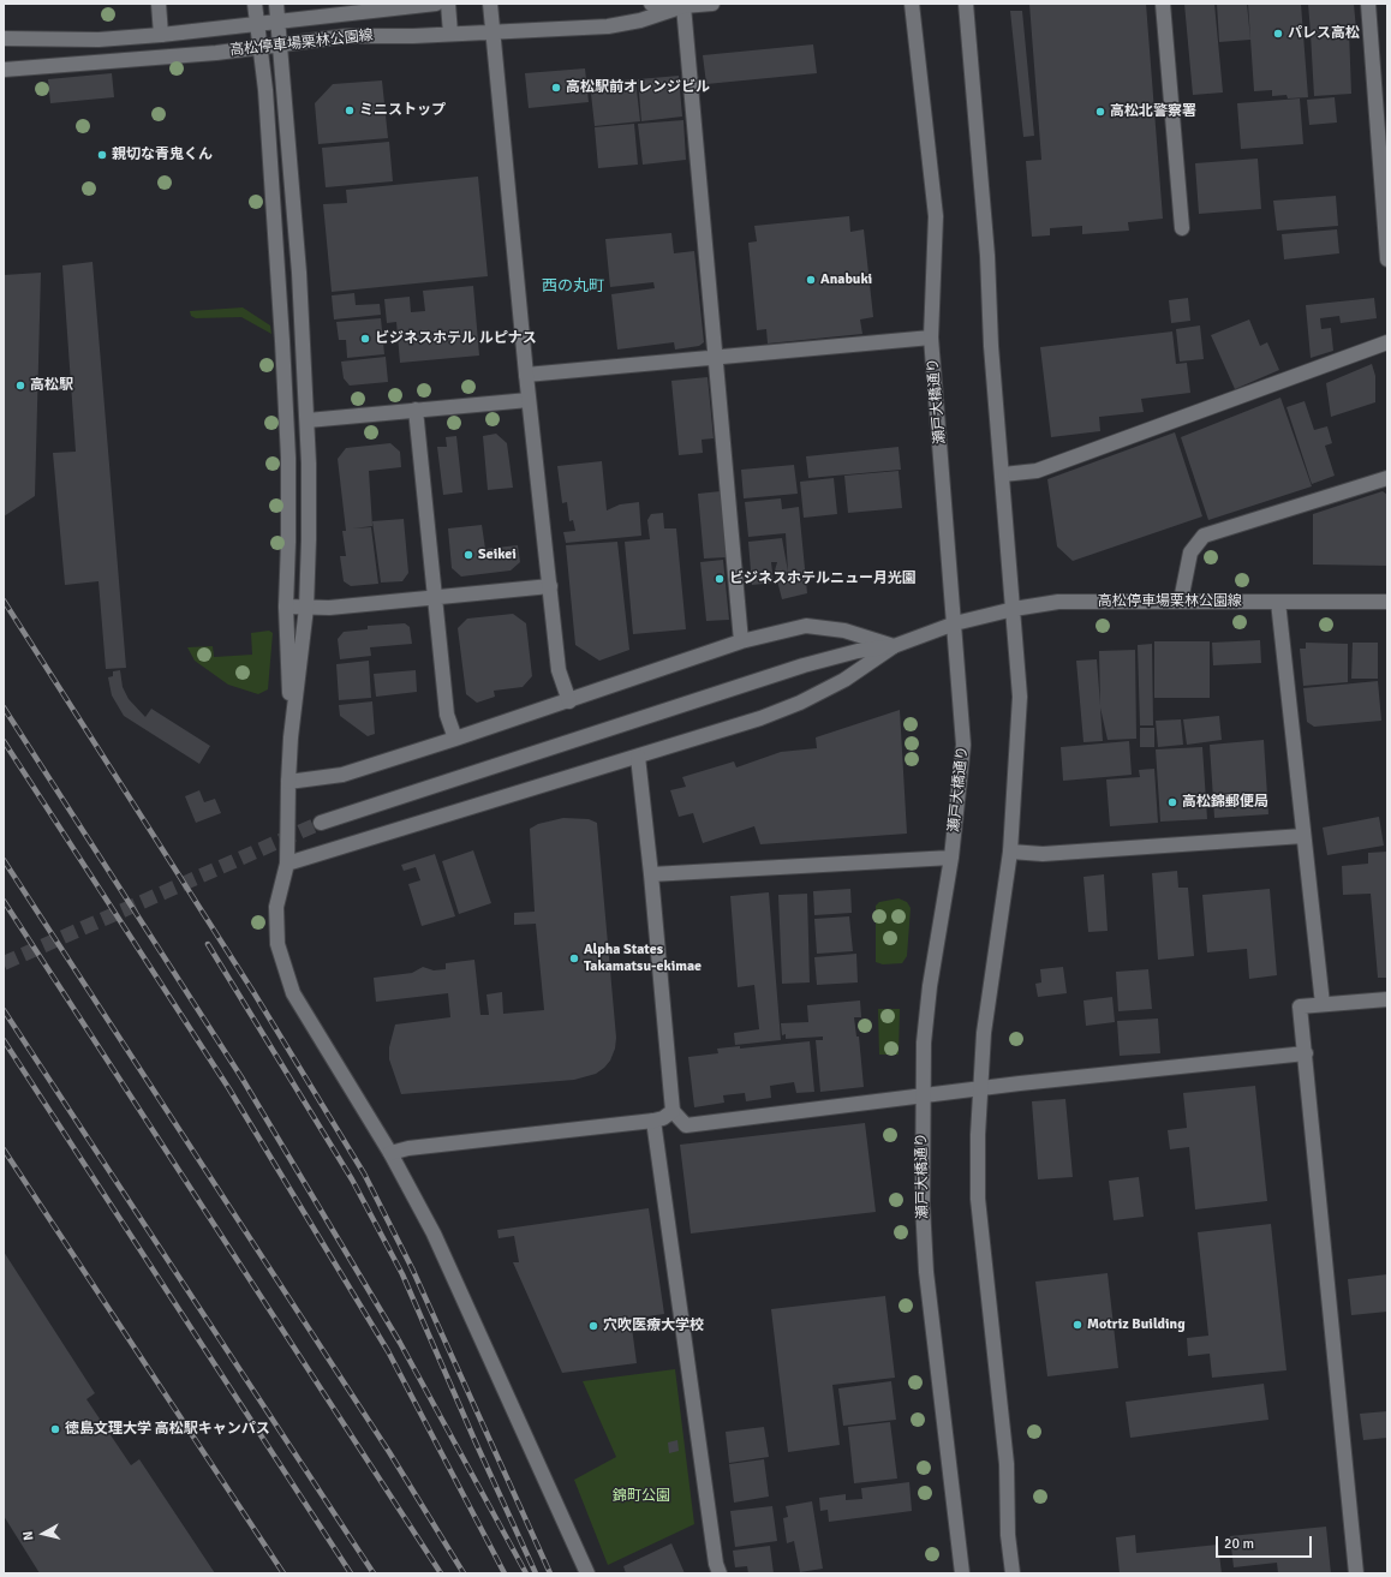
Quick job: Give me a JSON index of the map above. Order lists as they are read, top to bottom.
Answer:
{
  "streets": {
    "street": ["高松停車場栗林公園線", "瀬戸大橋通り"]
  },
  "crossings": [
    ["高松停車場栗林公園線", "瀬戸大橋通り"]
  ],
  "districts": ["西の丸町"],
  "parks": ["錦町公園"],
  "places": [
    "パレス高松",
    "高松駅前オレンジビル",
    "ミニストップ",
    "高松北警察署",
    "親切な青鬼くん",
    "Anabuki",
    "ビジネスホテル ルピナス",
    "高松駅",
    "Seikei",
    "ビジネスホテルニュー月光園",
    "高松錦郵便局",
    "Alpha States Takamatsu-ekimae",
    "Motriz Building",
    "穴吹医療大学校",
    "徳島文理大学 高松駅キャンパス"
  ],
  "scale_bar": "20 m",
  "north": "left"
}
